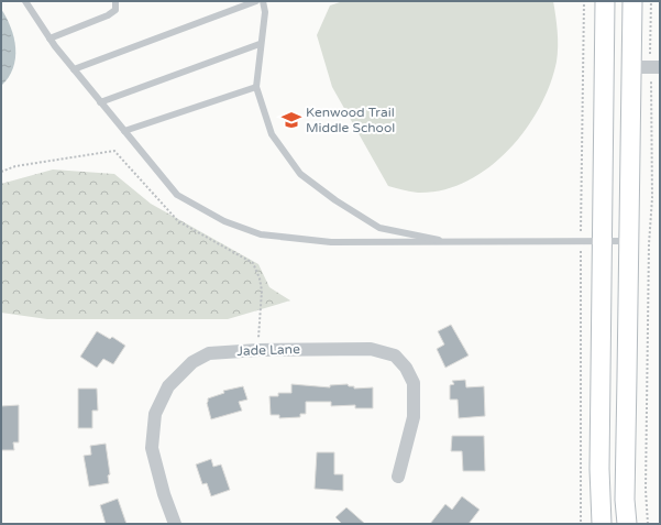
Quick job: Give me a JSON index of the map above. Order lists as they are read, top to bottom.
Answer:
{
  "streets": {
    "street": ["Jade Lane"]
  },
  "places": {
    "school or university": ["Kenwood Trail Middle School"]
  }
}
